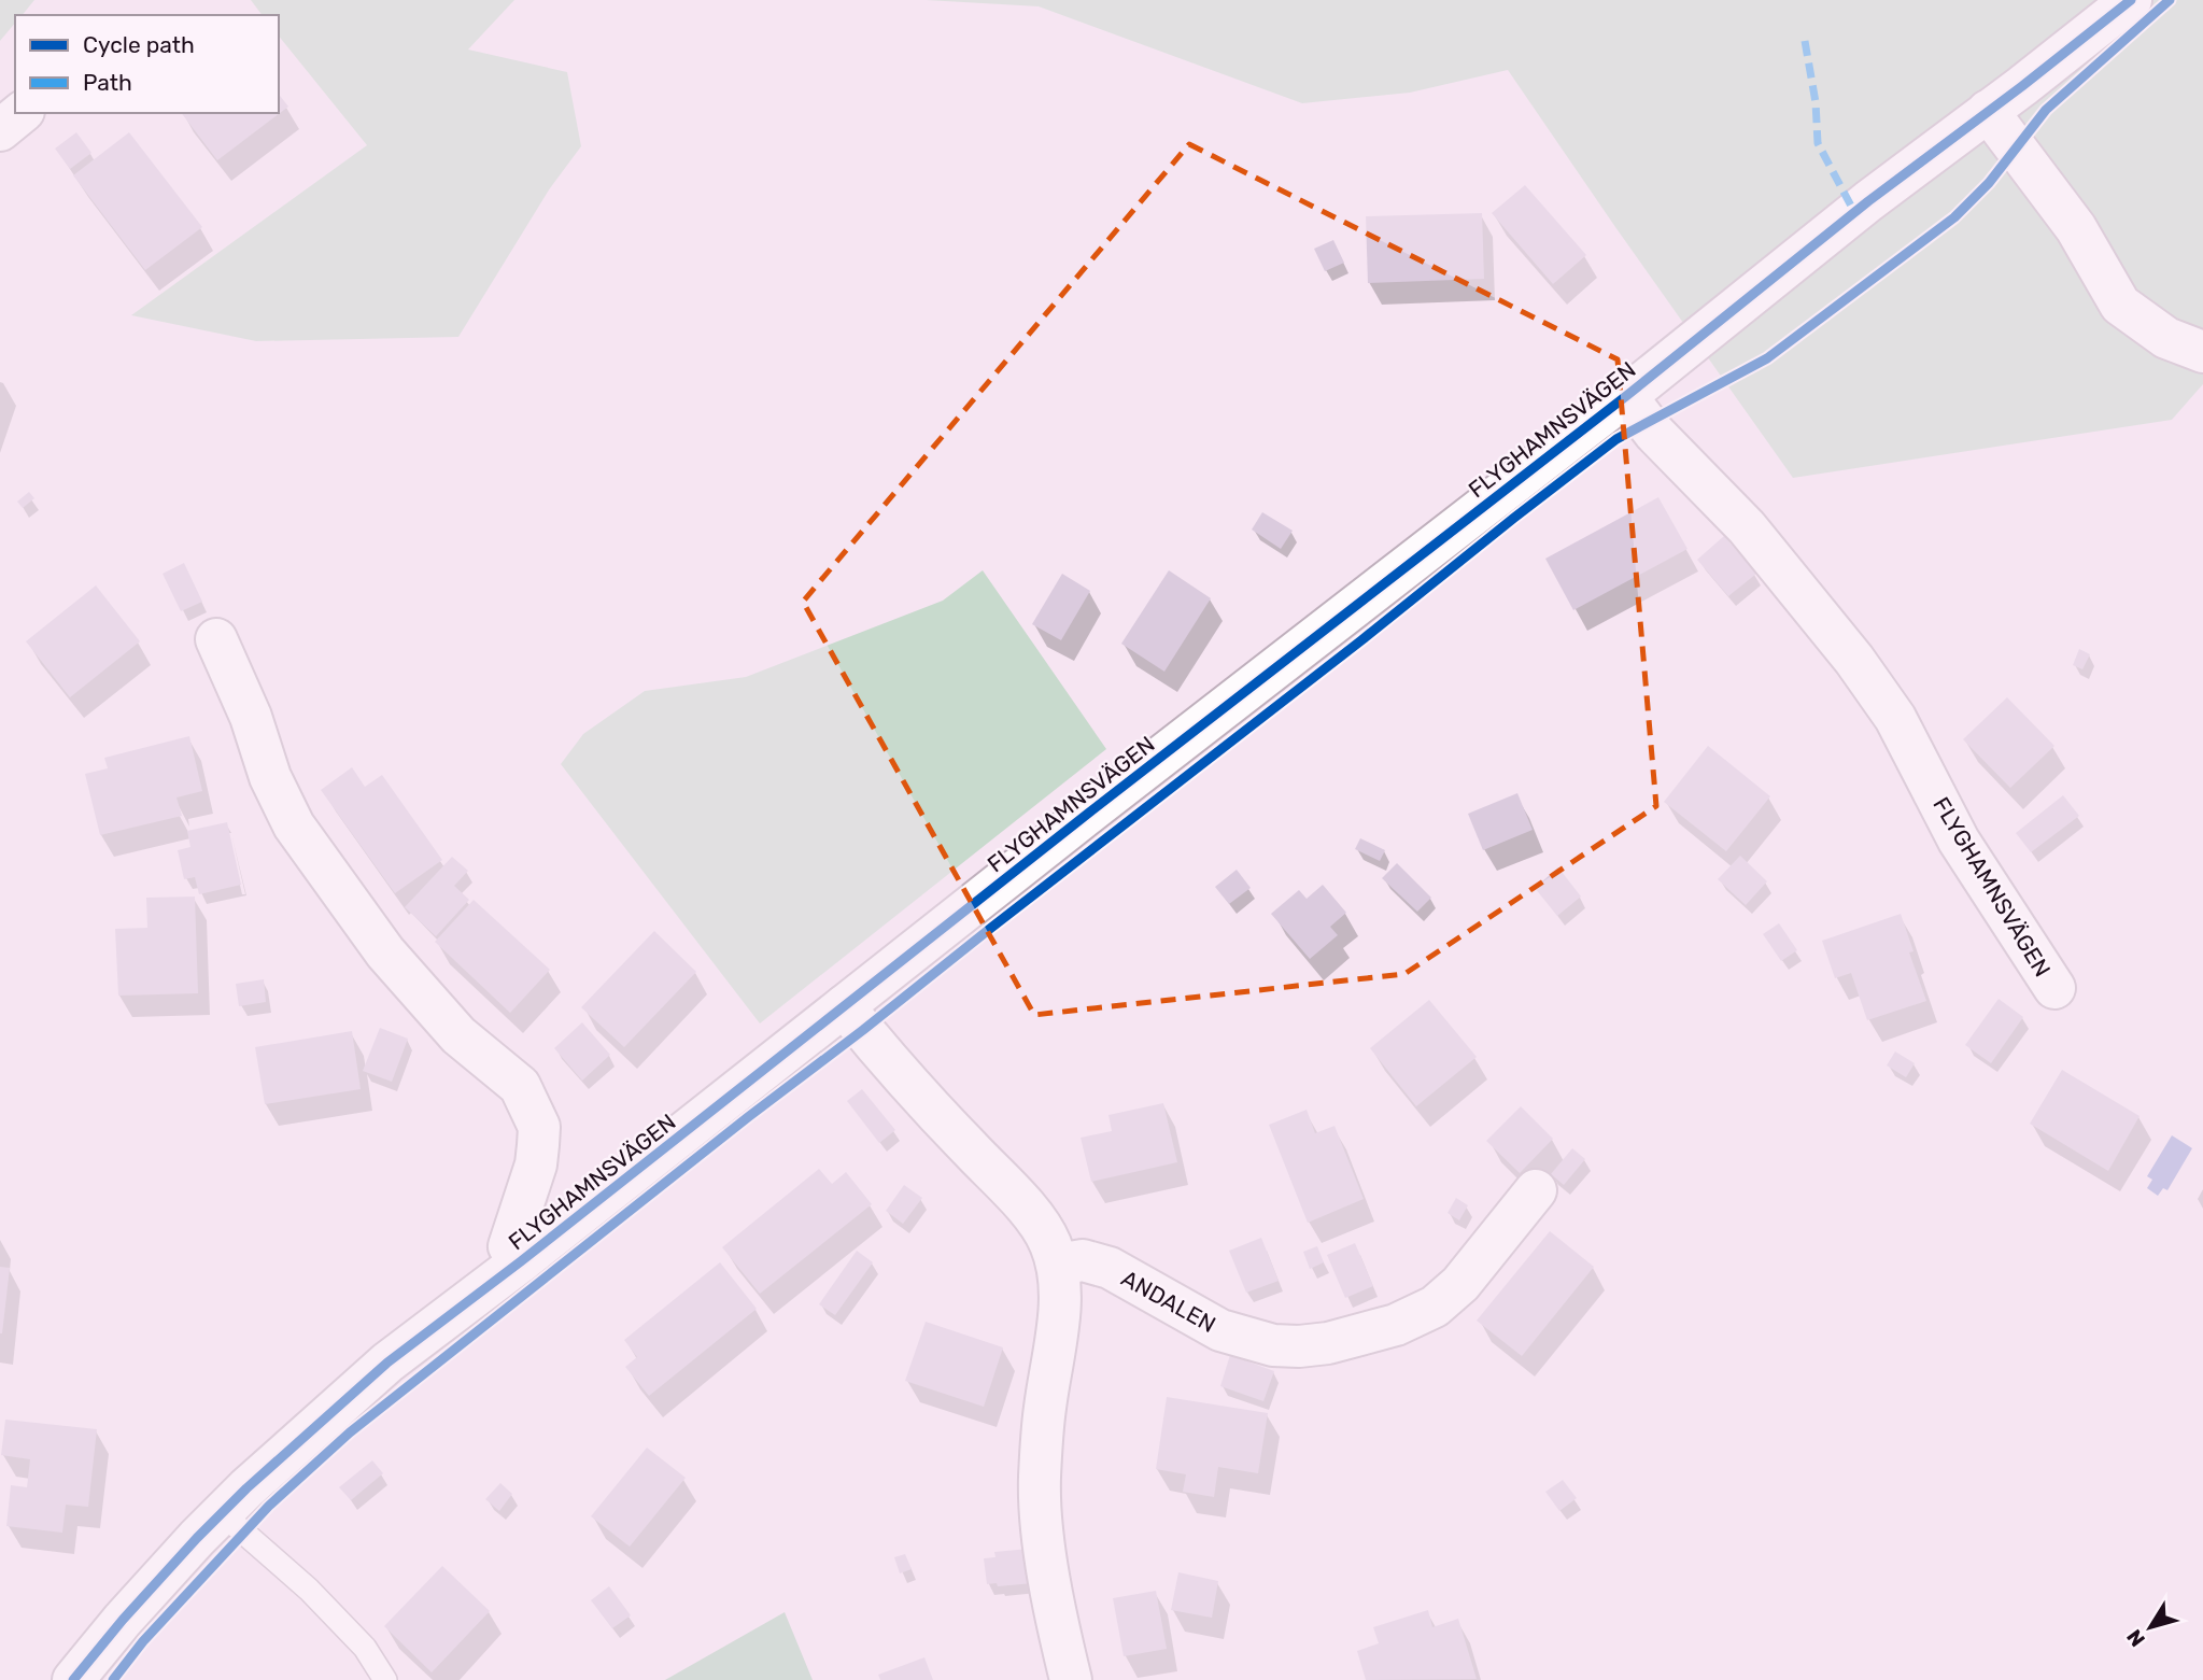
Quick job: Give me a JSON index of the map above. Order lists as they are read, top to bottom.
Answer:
{
  "streets": {
    "street": ["FLYGHAMNSVÄGEN", "ANDALEN"]
  },
  "legend": ["Cycle path", "Path"],
  "north": "bottom left"
}
